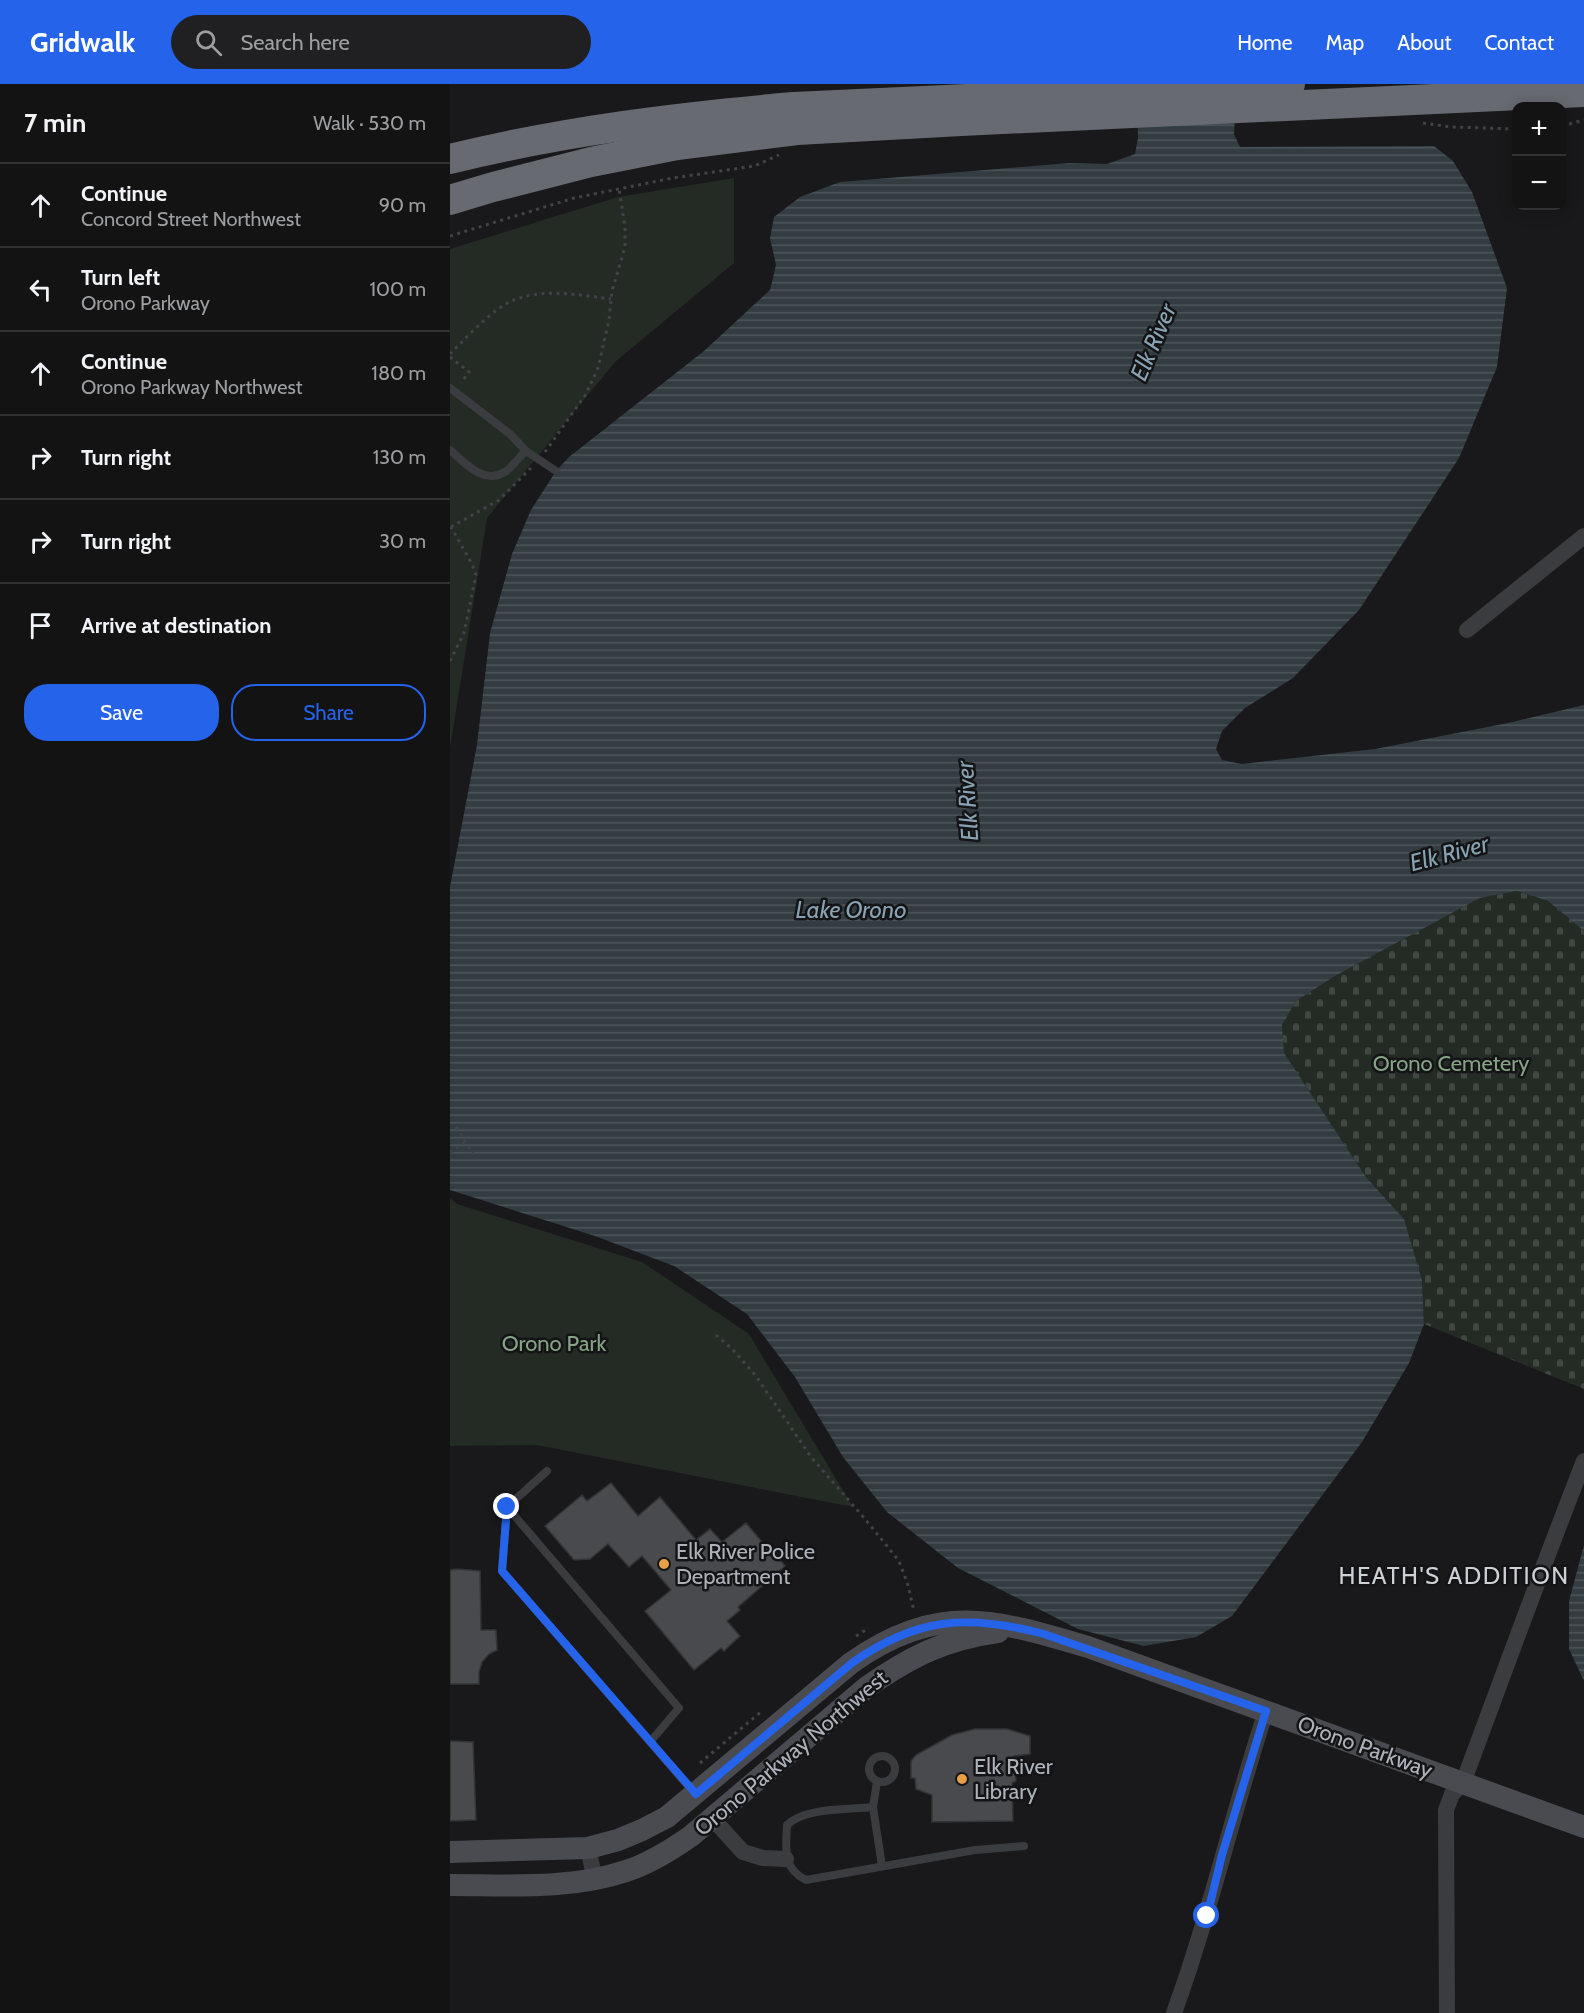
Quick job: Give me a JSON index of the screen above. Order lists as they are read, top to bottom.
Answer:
{
  "streets": {
    "street": ["Orono Parkway", "Orono Parkway Northwest"]
  },
  "crossings": [
    ["Orono Parkway", "Orono Parkway Northwest"]
  ],
  "districts": ["HEATH'S ADDITION"],
  "water": ["Elk River", "Lake Orono"],
  "parks": ["Orono Cemetery", "Orono Park"],
  "places": ["Elk River Police Department", "Elk River Library"],
  "page": {
    "header": "Gridwalk",
    "search": "Search here",
    "nav": [
      "Home",
      "Map",
      "About",
      "Contact"
    ],
    "heading": ["7 min", "Walk · 530 m"],
    "map_buttons": ["+", "−"],
    "list": [
      ["Continue", "Concord Street Northwest", "90 m"],
      ["Turn left", "Orono Parkway", "100 m"],
      ["Continue", "Orono Parkway Northwest", "180 m"],
      ["Turn right", "130 m"],
      ["Turn right", "30 m"],
      "Arrive at destination"
    ],
    "buttons": ["Save", "Share"]
  }
}
